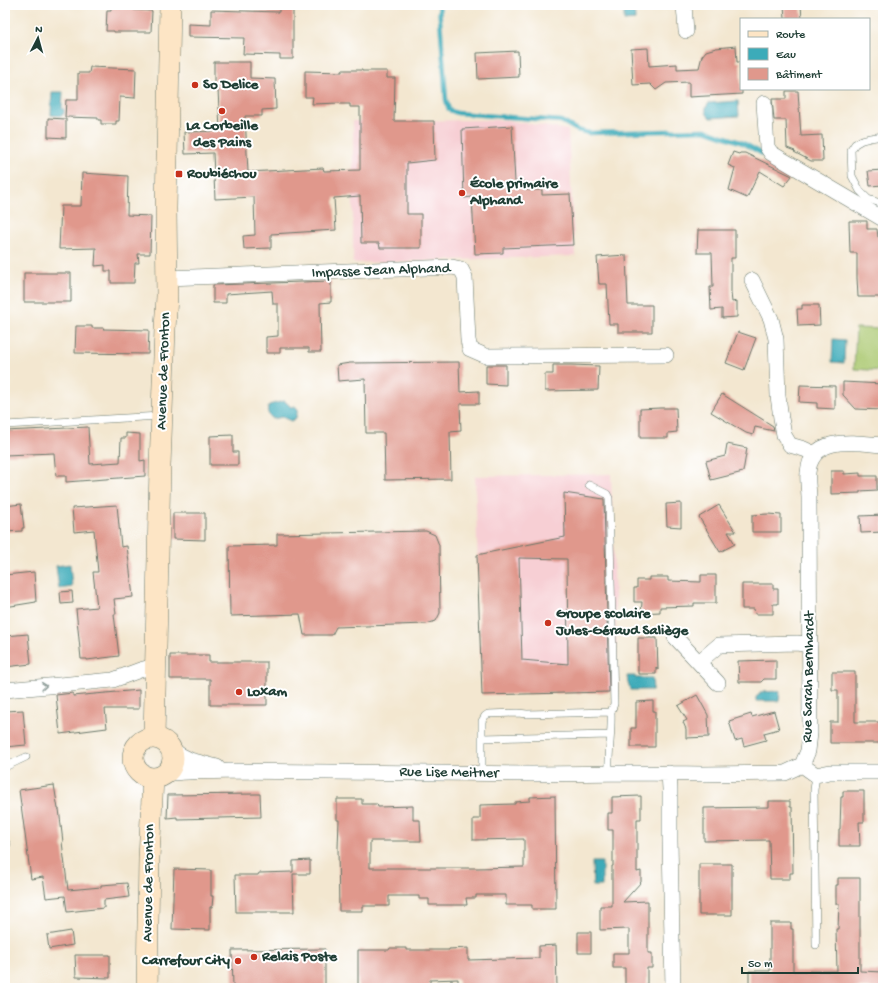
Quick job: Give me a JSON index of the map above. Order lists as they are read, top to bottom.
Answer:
{
  "streets": {
    "main road": ["Avenue de Fronton"],
    "street": ["Impasse Jean Alphand", "Rue Sarah Bernhardt", "Rue Lise Meitner"]
  },
  "crossings": [
    ["Impasse Jean Alphand", "Avenue de Fronton"],
    ["Avenue de Fronton", "Rue Lise Meitner"],
    ["Rue Sarah Bernhardt", "Rue Lise Meitner"]
  ],
  "places": {
    "other": [
      "So Delice",
      "La Corbeille des Pains",
      "École primaire Alphand",
      "Groupe scolaire Jules-Géraud Saliège",
      "Loxam",
      "Relais Poste",
      "Carrefour City"
    ],
    "transit": ["Roubiéchou"]
  },
  "legend": ["Route", "Eau", "Bâtiment"],
  "scale_bar": "50 m",
  "north": "top"
}
